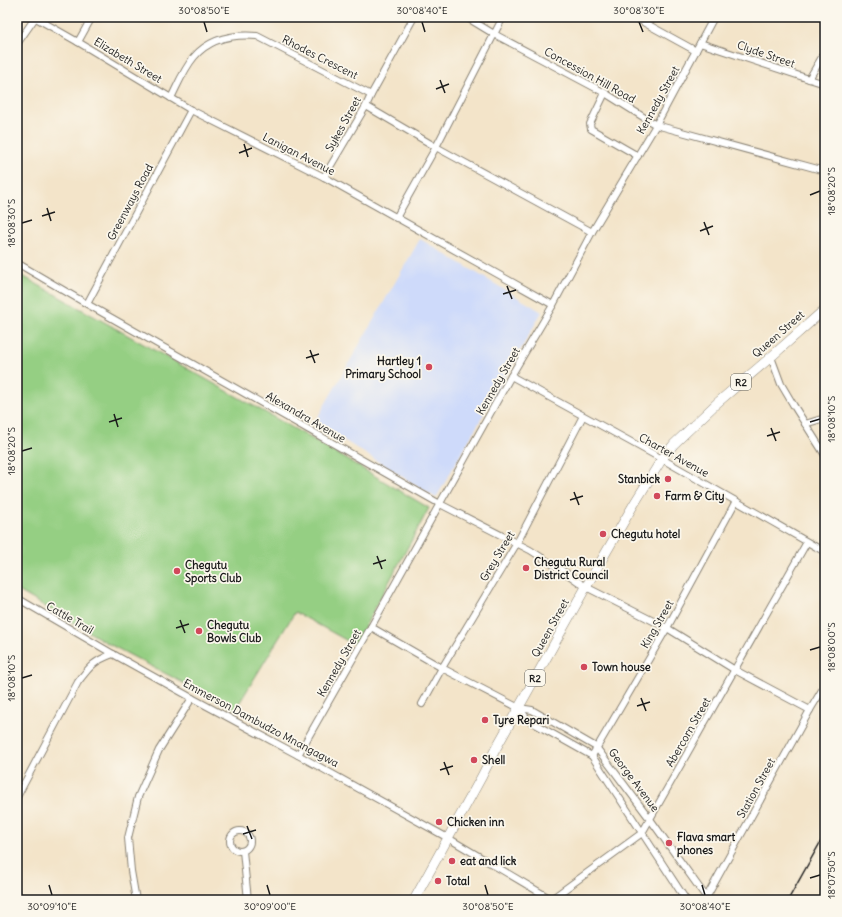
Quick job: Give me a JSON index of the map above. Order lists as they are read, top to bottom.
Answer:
{
  "streets": {
    "highway": ["Queen Street", "R2"],
    "street": [
      "Clyde Street",
      "Rhodes Crescent",
      "Elizabeth Street",
      "Concession Hill Road",
      "Kennedy Street",
      "Sykes Street",
      "Lanigan Avenue",
      "Greenways Road",
      "Alexandra Avenue",
      "Charter Avenue",
      "Grey Street",
      "Cattle Trail",
      "King Street",
      "Emmerson Dambudzo Mnangagwa",
      "Abercorn Street",
      "George Avenue",
      "Station Street"
    ]
  },
  "crossings": [
    ["Clyde Street", "Kennedy Street"],
    ["Rhodes Crescent", "Elizabeth Street"],
    ["Rhodes Crescent", "Sykes Street"],
    ["Elizabeth Street", "Lanigan Avenue"],
    ["Elizabeth Street", "Greenways Road"],
    ["Concession Hill Road", "Kennedy Street"],
    ["Kennedy Street", "Lanigan Avenue"],
    ["Kennedy Street", "Alexandra Avenue"],
    ["Kennedy Street", "Charter Avenue"],
    ["Kennedy Street", "Emmerson Dambudzo Mnangagwa"],
    ["Kennedy Street", "George Avenue"],
    ["Sykes Street", "Lanigan Avenue"],
    ["Lanigan Avenue", "Greenways Road"],
    ["Greenways Road", "Alexandra Avenue"],
    ["Queen Street", "Alexandra Avenue"],
    ["Queen Street", "Charter Avenue"],
    ["Queen Street", "Emmerson Dambudzo Mnangagwa"],
    ["Queen Street", "George Avenue"],
    ["Alexandra Avenue", "Grey Street"],
    ["Alexandra Avenue", "King Street"],
    ["Alexandra Avenue", "Abercorn Street"],
    ["Alexandra Avenue", "Station Street"],
    ["Charter Avenue", "Grey Street"],
    ["Charter Avenue", "King Street"],
    ["Charter Avenue", "Abercorn Street"],
    ["Grey Street", "George Avenue"],
    ["Cattle Trail", "Emmerson Dambudzo Mnangagwa"],
    ["King Street", "George Avenue"],
    ["Emmerson Dambudzo Mnangagwa", "Abercorn Street"],
    ["Abercorn Street", "George Avenue"],
    ["George Avenue", "Station Street"]
  ],
  "places": [
    "Hartley 1 Primary School",
    "Stanbick",
    "Farm & City",
    "Chegutu hotel",
    "Chegutu Rural District Council",
    "Chegutu Sports Club",
    "Chegutu Bowls Club",
    "Town house",
    "Tyre Repari",
    "Shell",
    "Chicken inn",
    "Flava smart phones",
    "eat and lick",
    "Total"
  ],
  "coordinates": [
    "30°08'50\"E",
    "30°08'40\"E",
    "30°08'30\"E",
    "18°08'20\"S",
    "18°08'30\"S",
    "18°08'10\"S",
    "18°08'00\"S",
    "18°07'50\"S",
    "30°09'10\"E",
    "30°09'00\"E"
  ]
}
